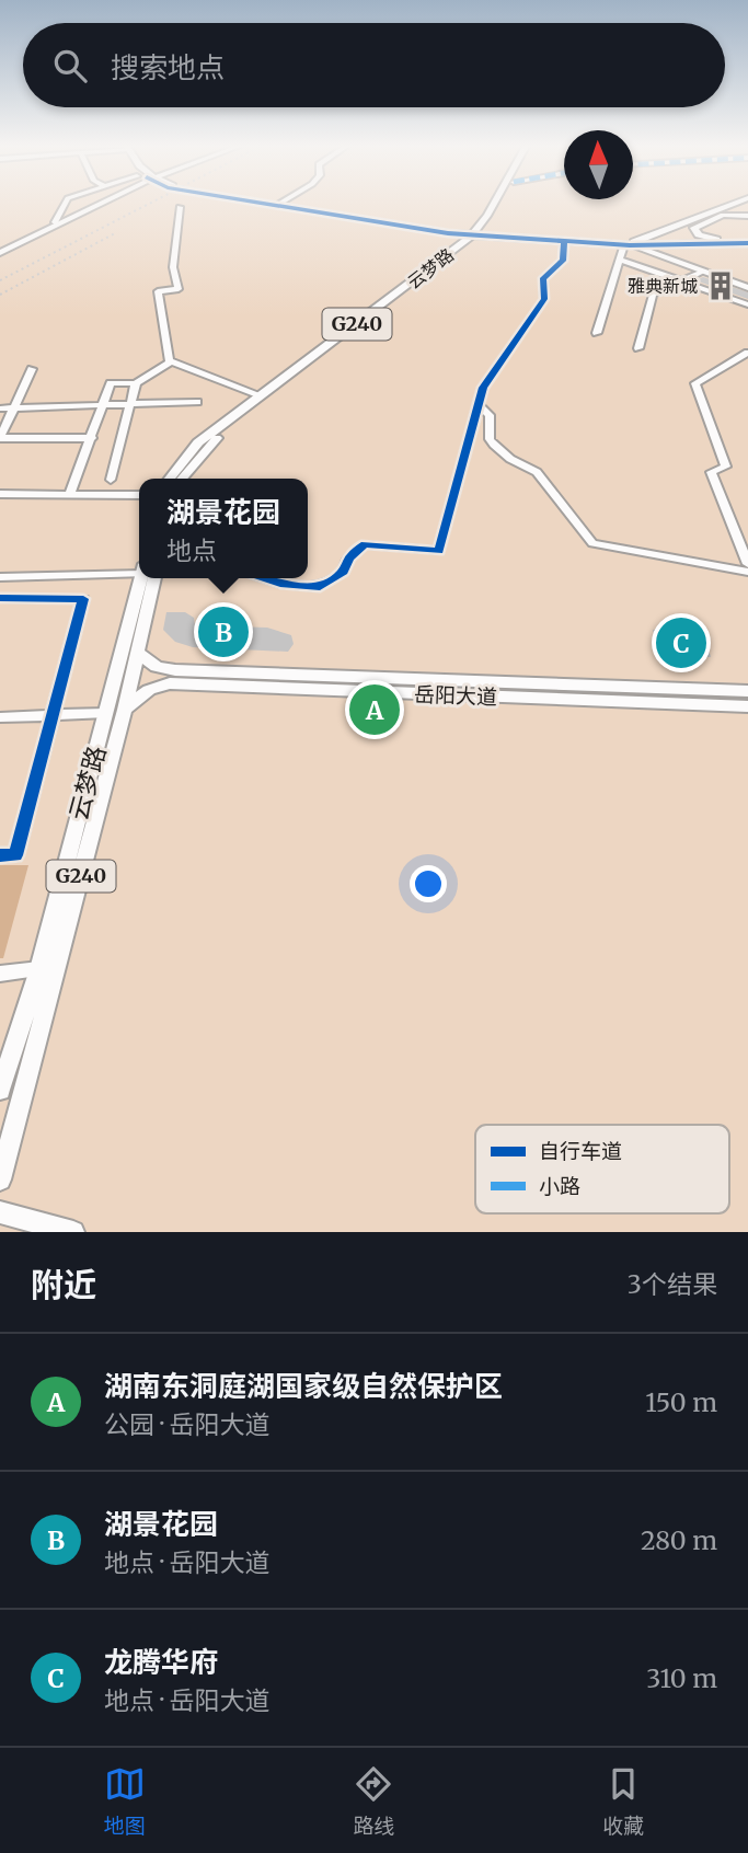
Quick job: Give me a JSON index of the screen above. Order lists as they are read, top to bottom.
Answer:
{
  "streets": {
    "main road": ["云梦路", "G240", "岳阳大道"]
  },
  "crossings": [
    ["云梦路", "G240"],
    ["G240", "岳阳大道"]
  ],
  "places": {
    "building": ["雅典新城"]
  },
  "legend": ["自行车道", "小路"],
  "north": "top",
  "page": {
    "search": "搜索地点",
    "popup": ["湖景花园", "地点"],
    "pins": ["B", "C", "A"],
    "heading": ["附近", "3个结果"],
    "list": [
      {
        "mark": "A",
        "name": "湖南东洞庭湖国家级自然保护区",
        "note": "公园 · 岳阳大道",
        "value": "150 m"
      },
      {
        "mark": "B",
        "name": "湖景花园",
        "note": "地点 · 岳阳大道",
        "value": "280 m"
      },
      {
        "mark": "C",
        "name": "龙腾华府",
        "note": "地点 · 岳阳大道",
        "value": "310 m"
      }
    ],
    "nav": ["地图", "路线", "收藏"]
  }
}
